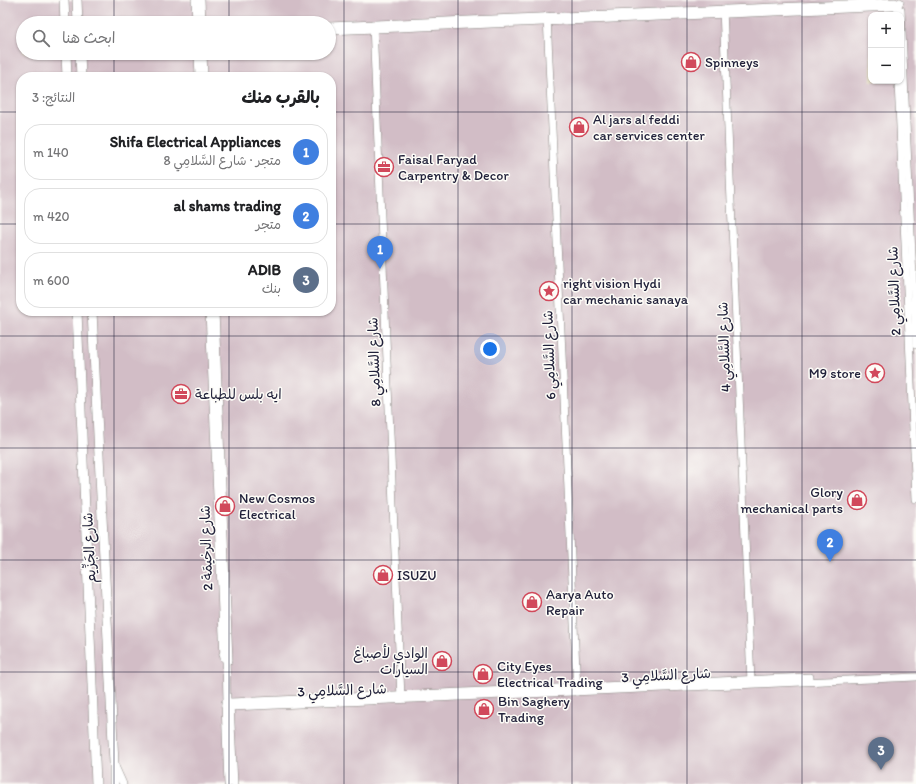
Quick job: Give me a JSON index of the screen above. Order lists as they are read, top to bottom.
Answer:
{
  "streets": {
    "street": [
      "شارع السَّلامِي 2",
      "شارع السَّلامِي 4",
      "شارع السَّلامِي 6",
      "شارع السَّلامِي 8",
      "شارع الجَزِّيم",
      "شارع الرخيمَة 2",
      "شارع السَّلامِي 3"
    ]
  },
  "crossings": [
    ["شارع السَّلامِي 4", "شارع السَّلامِي 3"],
    ["شارع السَّلامِي 6", "شارع السَّلامِي 3"],
    ["شارع السَّلامِي 8", "شارع السَّلامِي 3"],
    ["شارع الرخيمَة 2", "شارع السَّلامِي 3"]
  ],
  "places": {
    "shop": [
      "Spinneys",
      "Al jars al feddi car services center",
      "Glory mechanical parts",
      "New Cosmos Electrical",
      "ISUZU",
      "Aarya Auto Repair",
      "الوادي لأصباغ السيارات",
      "City Eyes Electrical Trading",
      "Bin Saghery Trading"
    ],
    "office": ["Faisal Faryad Carpentry & Decor", "ايه بلس للطباعة"],
    "place": ["right vision Hydi car mechanic sanaya", "M9 store"]
  },
  "page": {
    "map_buttons": ["+", "−"],
    "search": "ابحث هنا",
    "heading": ["بالقرب منك", "النتائج: 3"],
    "list": [
      {
        "mark": "1",
        "name": "Shifa Electrical Appliances",
        "note": "متجر · شارع السَّلامِي 8",
        "value": "140 m"
      },
      {
        "mark": "2",
        "name": "al shams trading",
        "note": "متجر",
        "value": "420 m"
      },
      {
        "mark": "3",
        "name": "ADIB",
        "note": "بنك",
        "value": "600 m"
      }
    ],
    "pins": ["1", "2", "3"]
  }
}
